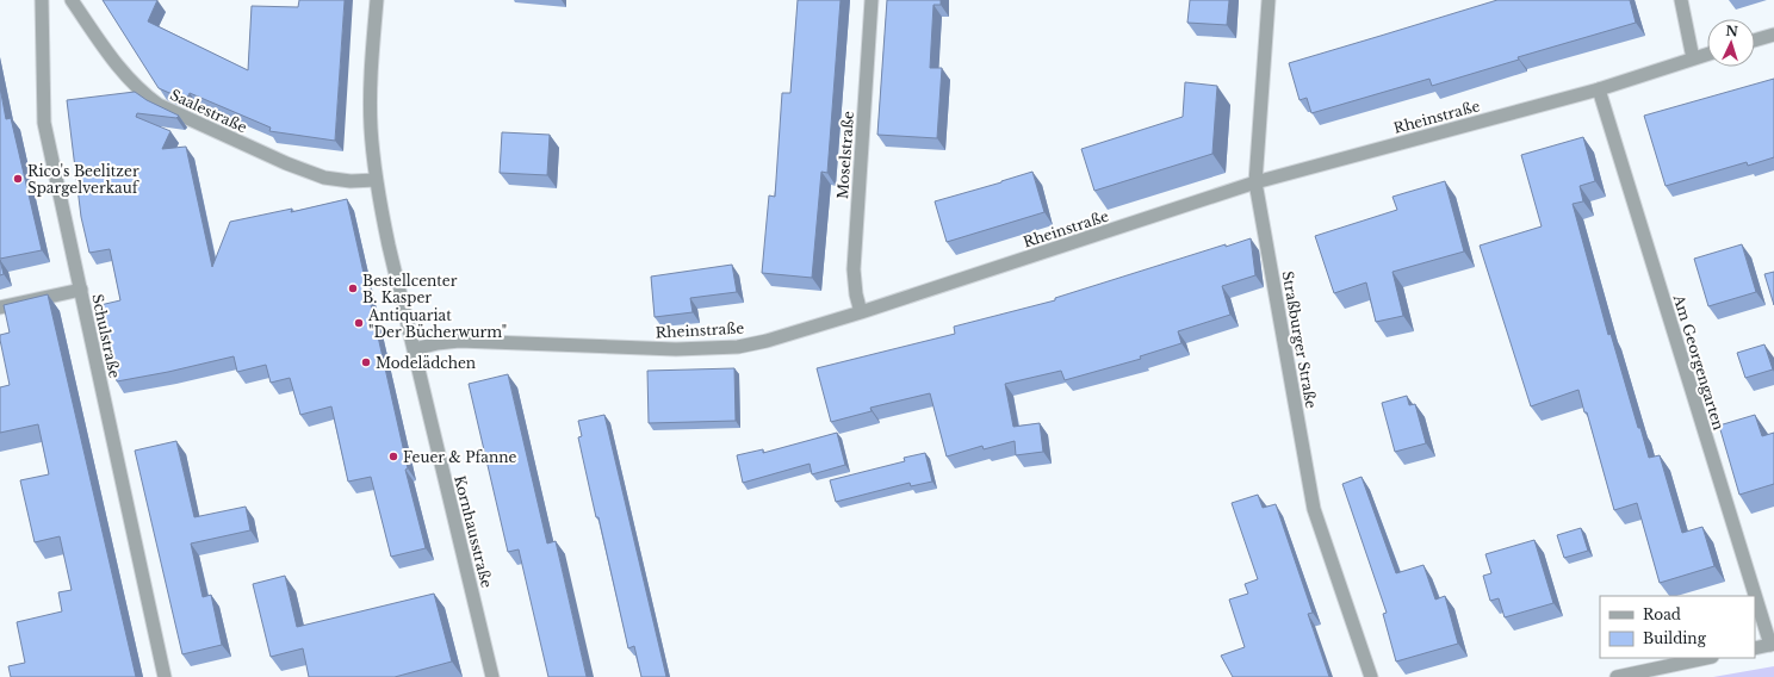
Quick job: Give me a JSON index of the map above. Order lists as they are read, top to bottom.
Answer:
{
  "streets": {
    "street": [
      "Saalestraße",
      "Rheinstraße",
      "Moselstraße",
      "Schulstraße",
      "Straßburger Straße",
      "Am Georgengarten",
      "Kornhausstraße"
    ]
  },
  "crossings": [
    ["Saalestraße", "Kornhausstraße"],
    ["Rheinstraße", "Moselstraße"],
    ["Rheinstraße", "Straßburger Straße"],
    ["Rheinstraße", "Am Georgengarten"],
    ["Rheinstraße", "Kornhausstraße"]
  ],
  "places": [
    "Rico's Beelitzer Spargelverkauf",
    "Bestellcenter B. Kasper",
    "Antiquariat \"Der Bücherwurm\"",
    "Modelädchen",
    "Feuer & Pfanne"
  ],
  "legend": ["Road", "Building"],
  "north": "top"
}
